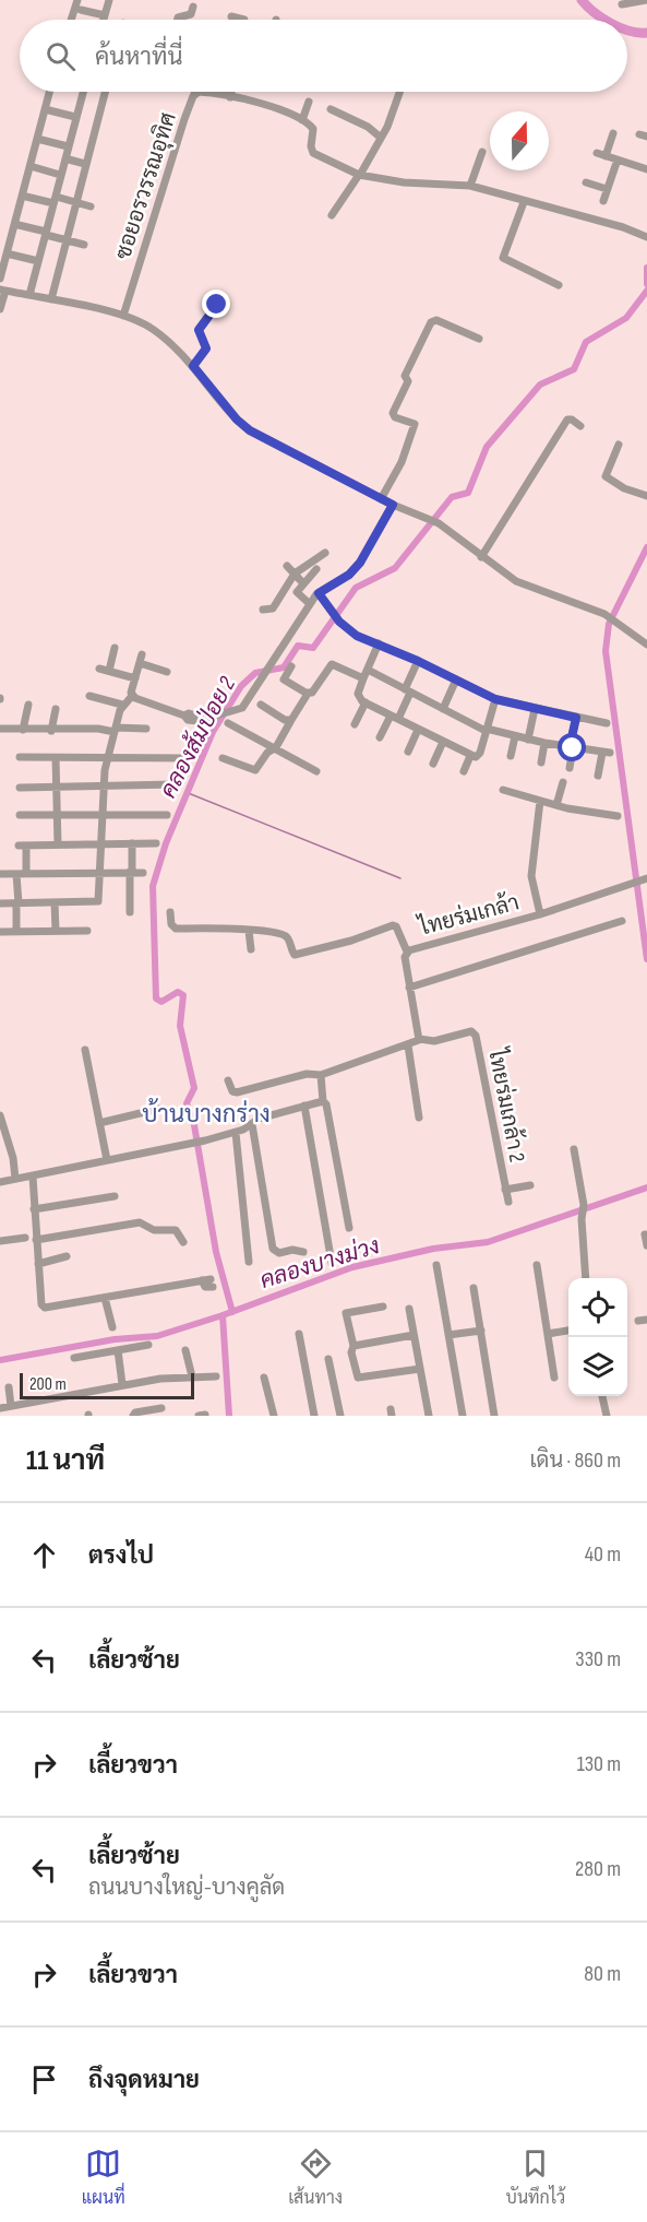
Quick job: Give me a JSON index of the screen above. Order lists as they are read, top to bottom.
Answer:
{
  "streets": {
    "street": ["ซอยอรวรรณอุทิศ", "ไทยร่มเกล้า", "ไทยร่มเกล้า 2"]
  },
  "crossings": [
    ["ไทยร่มเกล้า", "ไทยร่มเกล้า 2"]
  ],
  "districts": ["บ้านบางกร่าง"],
  "water": ["คลองส้มป่อย 2", "คลองบางม่วง"],
  "scale_bar": "200 m",
  "north": "top",
  "page": {
    "search": "ค้นหาที่นี่",
    "scale": "200 m",
    "heading": ["11 นาที", "เดิน · 860 m"],
    "list": [
      ["ตรงไป", "40 m"],
      ["เลี้ยวซ้าย", "330 m"],
      ["เลี้ยวขวา", "130 m"],
      ["เลี้ยวซ้าย", "ถนนบางใหญ่-บางคูลัด", "280 m"],
      ["เลี้ยวขวา", "80 m"],
      "ถึงจุดหมาย"
    ],
    "nav": ["แผนที่", "เส้นทาง", "บันทึกไว้"]
  }
}
